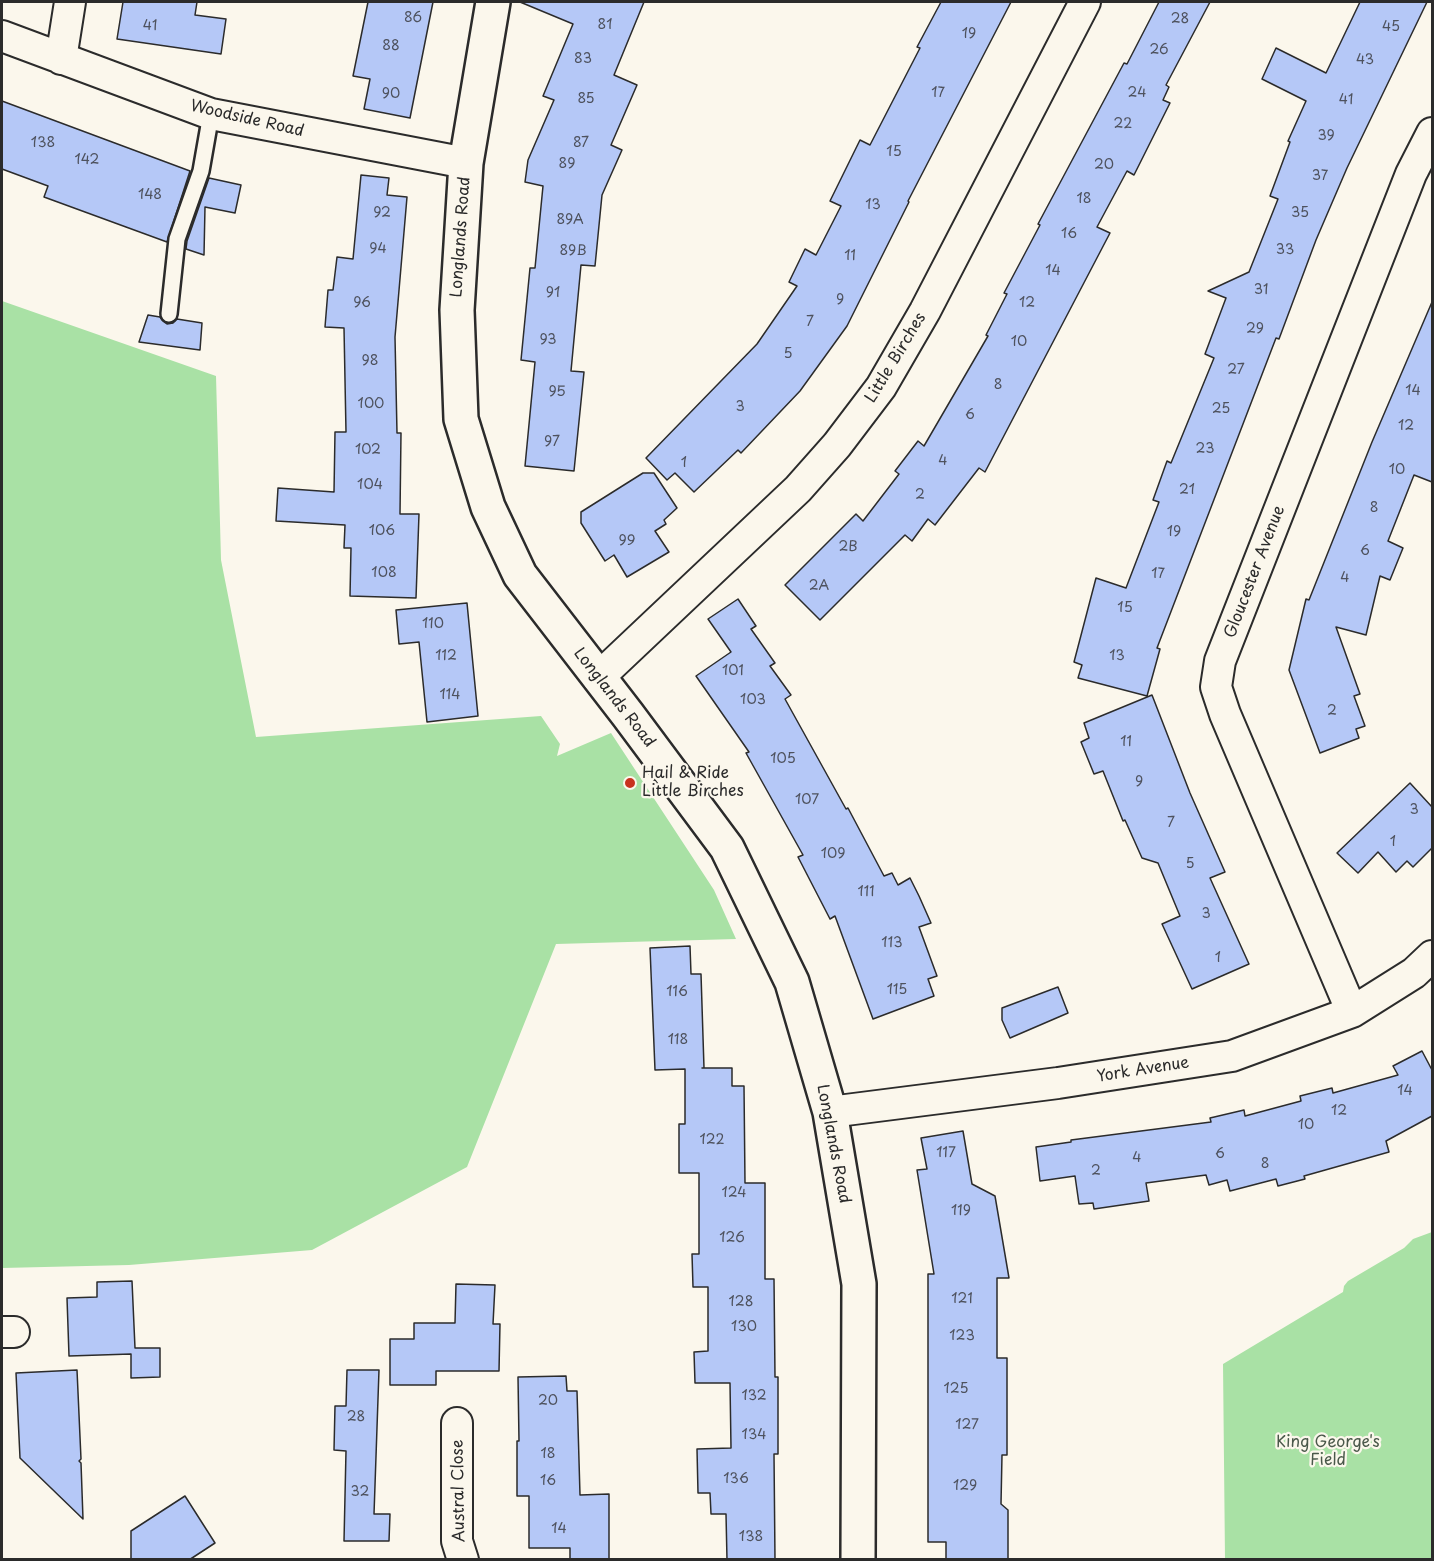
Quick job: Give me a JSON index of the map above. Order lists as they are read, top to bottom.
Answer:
{
  "streets": {
    "street": [
      "Woodside Road",
      "Longlands Road",
      "Little Birches",
      "Gloucester Avenue",
      "York Avenue",
      "Austral Close"
    ]
  },
  "crossings": [
    ["Woodside Road", "Longlands Road"],
    ["Longlands Road", "Little Birches"],
    ["Longlands Road", "York Avenue"],
    ["Gloucester Avenue", "York Avenue"]
  ],
  "parks": ["King George's Field"],
  "places": ["Hail & Ride Little Birches"],
  "house_numbers": [
    "86",
    "28",
    "81",
    "41",
    "45",
    "19",
    "88",
    "26",
    "83",
    "43",
    "17",
    "24",
    "90",
    "85",
    "41",
    "22",
    "39",
    "138",
    "87",
    "15",
    "142",
    "89",
    "20",
    "37",
    "148",
    "18",
    "13",
    "92",
    "35",
    "89A",
    "16",
    "94",
    "33",
    "89B",
    "11",
    "14",
    "31",
    "91",
    "9",
    "96",
    "12",
    "7",
    "29",
    "93",
    "10",
    "5",
    "98",
    "27",
    "8",
    "14",
    "95",
    "100",
    "3",
    "25",
    "6",
    "12",
    "97",
    "23",
    "102",
    "4",
    "1",
    "10",
    "104",
    "21",
    "2",
    "8",
    "106",
    "19",
    "99",
    "2B",
    "6",
    "108",
    "17",
    "4",
    "2A",
    "15",
    "110",
    "112",
    "13",
    "101",
    "114",
    "103",
    "2",
    "11",
    "105",
    "9",
    "107",
    "3",
    "7",
    "1",
    "109",
    "5",
    "111",
    "3",
    "113",
    "1",
    "115",
    "116",
    "118",
    "14",
    "12",
    "10",
    "122",
    "117",
    "6",
    "4",
    "8",
    "2",
    "124",
    "119",
    "126",
    "121",
    "128",
    "130",
    "123",
    "125",
    "132",
    "20",
    "28",
    "127",
    "134",
    "18",
    "136",
    "16",
    "129",
    "32",
    "14",
    "138"
  ]
}
